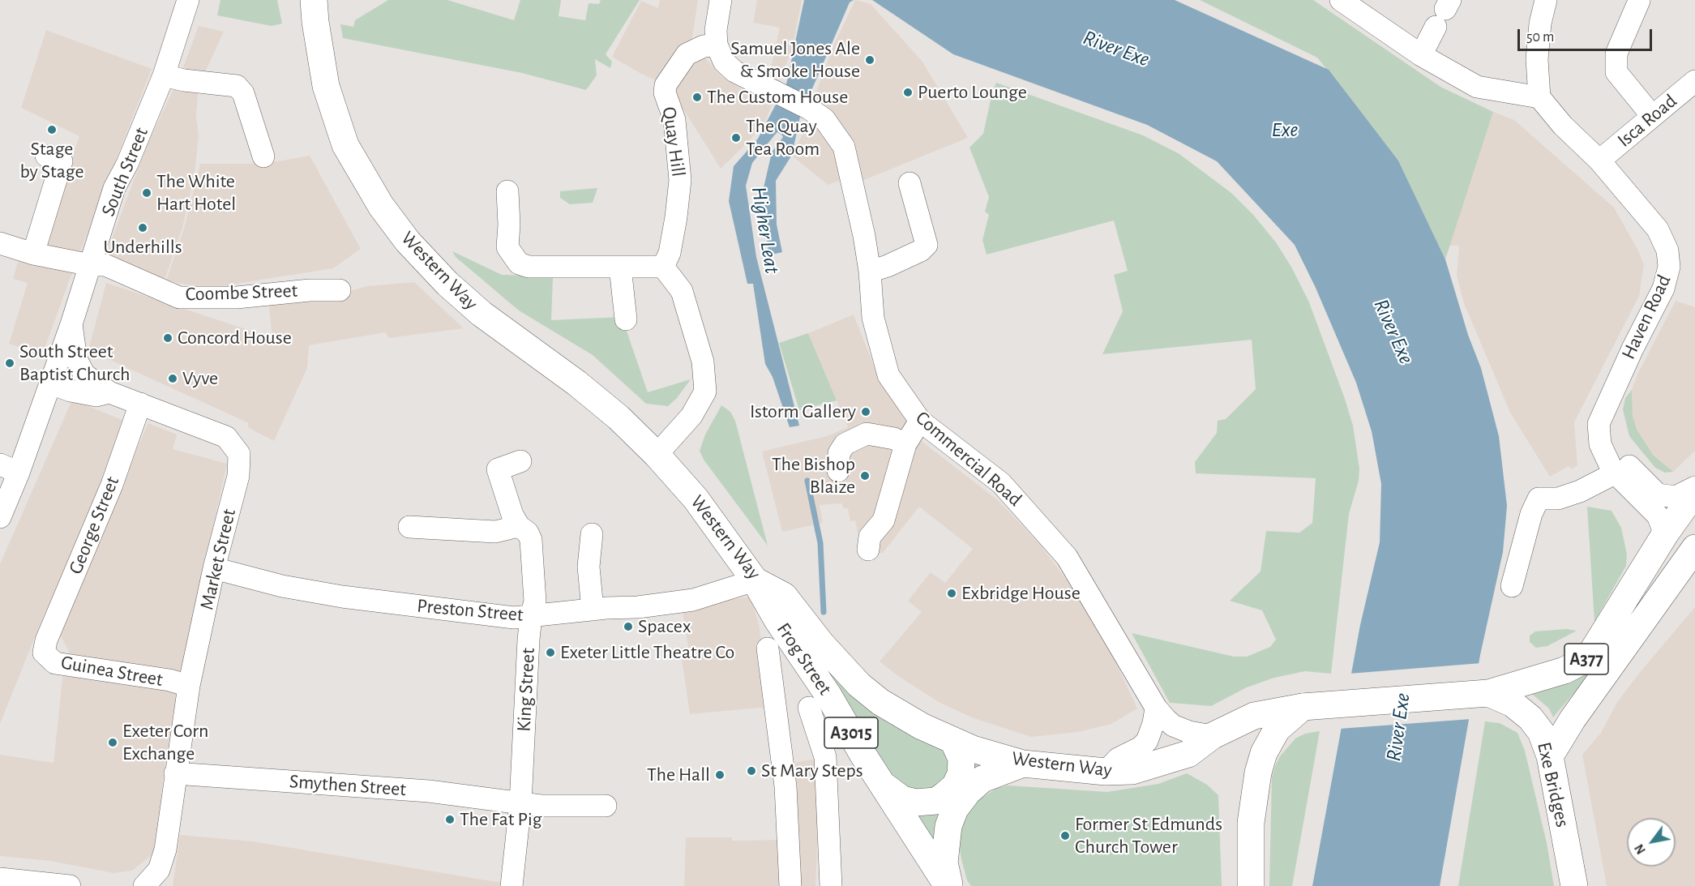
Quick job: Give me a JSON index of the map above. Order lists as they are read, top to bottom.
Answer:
{
  "streets": {
    "main road": [
      "Western Way",
      "Frog Street",
      "A377",
      "A3015",
      "Exe Bridges"
    ],
    "street": [
      "Isca Road",
      "Quay Hill",
      "South Street",
      "Coombe Street",
      "Haven Road",
      "Commercial Road",
      "George Street",
      "Market Street",
      "Preston Street",
      "Guinea Street",
      "King Street",
      "Smythen Street"
    ]
  },
  "crossings": [
    ["Isca Road", "Haven Road"],
    ["Quay Hill", "Commercial Road"],
    ["South Street", "Coombe Street"],
    ["Western Way", "Commercial Road"],
    ["Western Way", "Preston Street"],
    ["Western Way", "Frog Street"],
    ["Western Way", "Exe Bridges"],
    ["Haven Road", "A377"],
    ["George Street", "Market Street"],
    ["George Street", "Guinea Street"],
    ["Market Street", "Preston Street"],
    ["Market Street", "Guinea Street"],
    ["Market Street", "Smythen Street"],
    ["Preston Street", "Frog Street"],
    ["Preston Street", "King Street"],
    ["A377", "Exe Bridges"],
    ["King Street", "Smythen Street"]
  ],
  "water": ["River Exe", "Exe", "Higher Leat"],
  "places": [
    "Samuel Jones Ale & Smoke House",
    "Puerto Lounge",
    "The Custom House",
    "Stage by Stage",
    "The Quay Tea Room",
    "The White Hart Hotel",
    "Underhills",
    "Concord House",
    "South Street Baptist Church",
    "Vyve",
    "Istorm Gallery",
    "The Bishop Blaize",
    "Exbridge House",
    "Spacex",
    "Exeter Little Theatre Co",
    "Exeter Corn Exchange",
    "St Mary Steps",
    "The Hall",
    "The Fat Pig",
    "Former St Edmunds Church Tower"
  ],
  "scale_bar": "50 m",
  "north": "bottom left"
}
